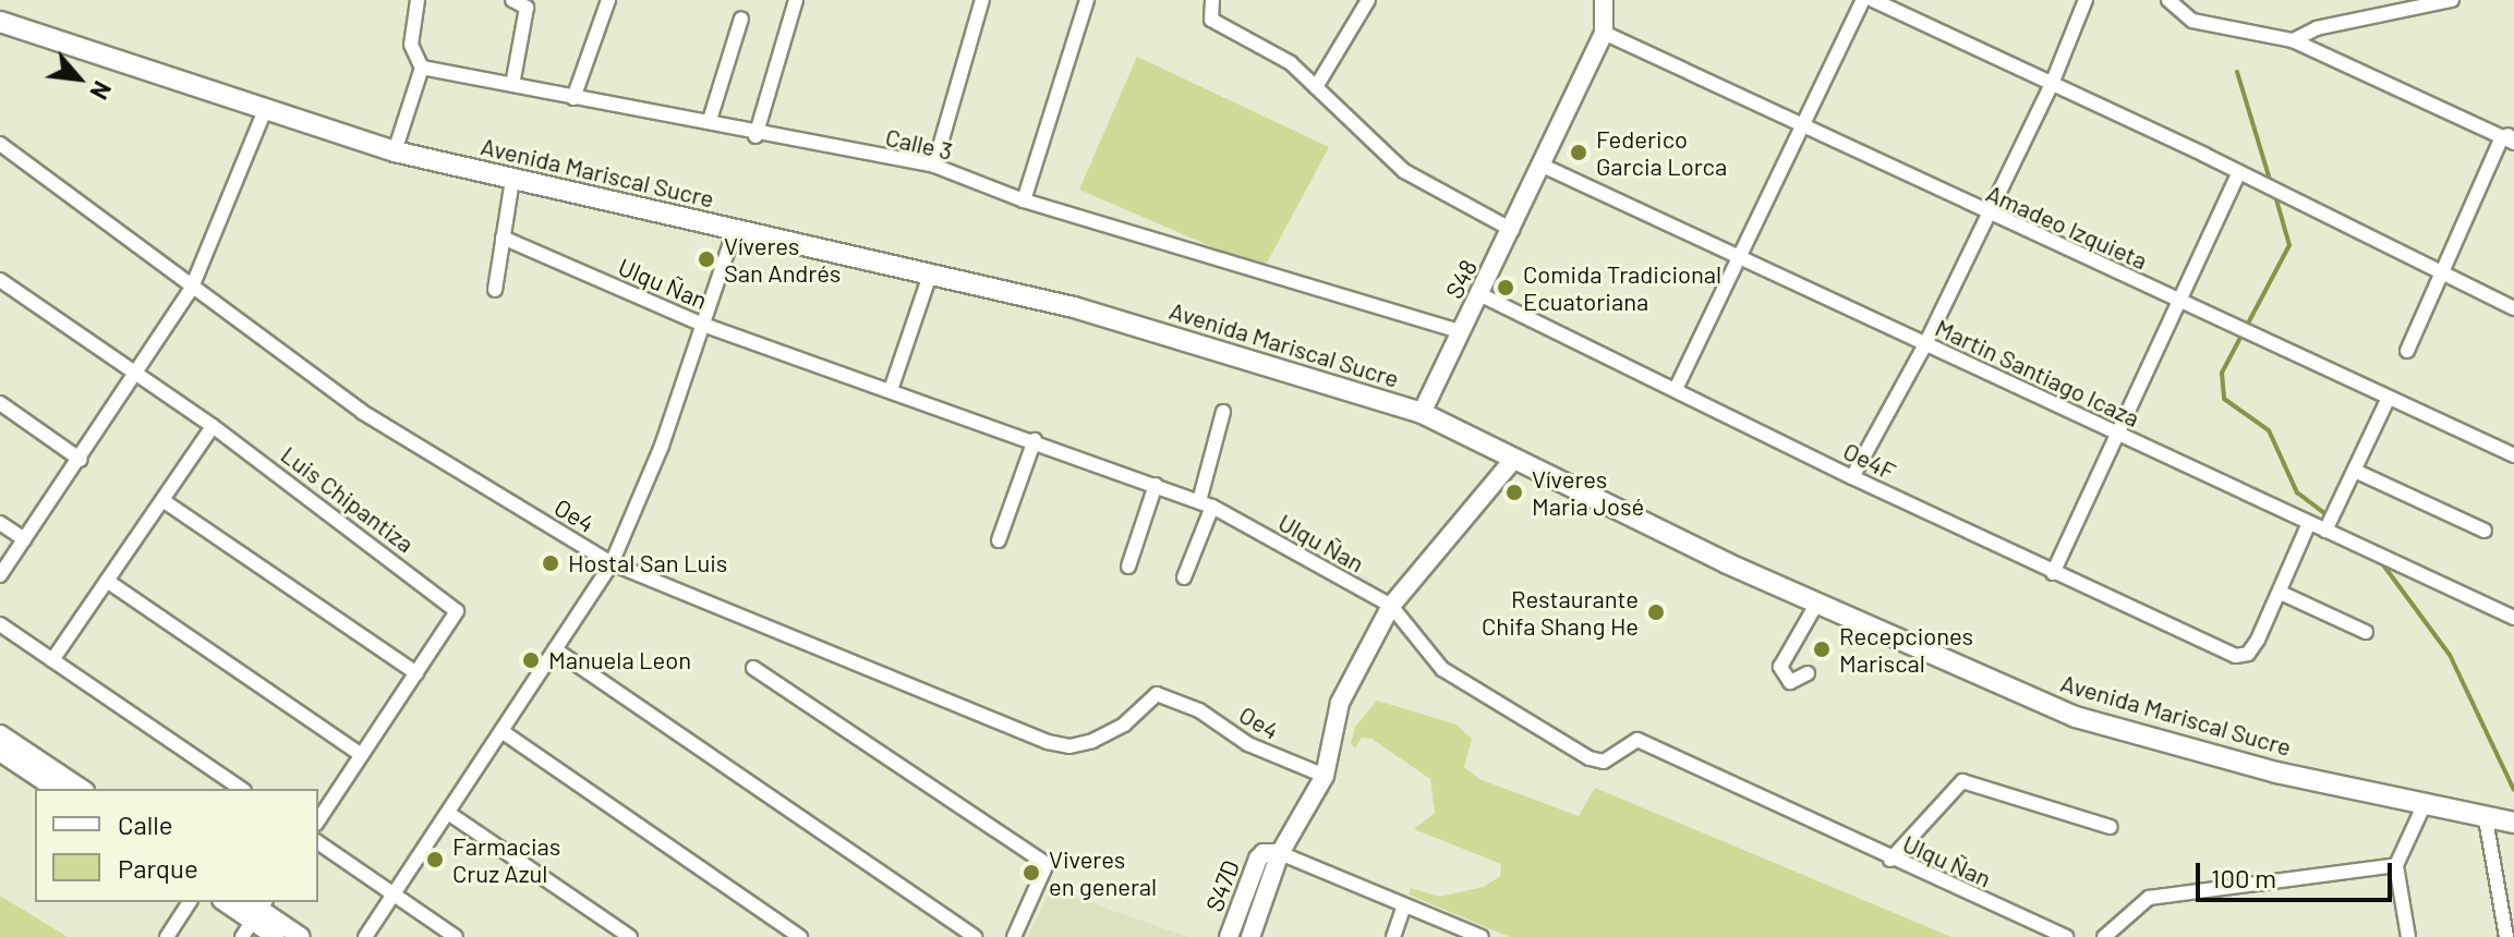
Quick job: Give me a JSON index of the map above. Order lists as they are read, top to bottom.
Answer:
{
  "streets": {
    "main road": ["Avenida Mariscal Sucre"],
    "street": [
      "Calle 3",
      "Amadeo Izquieta",
      "S48",
      "Ulqu Ñan",
      "Martin Santiago Icaza",
      "Oe4F",
      "Luis Chipantiza",
      "Oe4",
      "S47D"
    ]
  },
  "crossings": [
    ["Calle 3", "S48"],
    ["Avenida Mariscal Sucre", "S48"],
    ["Amadeo Izquieta", "S48"],
    ["S48", "Martin Santiago Icaza"],
    ["S48", "Oe4F"]
  ],
  "places": [
    "Federico Garcia Lorca",
    "Víveres San Andrés",
    "Comida Tradicional Ecuatoriana",
    "Víveres Maria José",
    "Hostal San Luis",
    "Restaurante Chifa Shang He",
    "Recepciones Mariscal",
    "Manuela Leon",
    "Farmacias Cruz Azul",
    "Viveres en general"
  ],
  "legend": ["Calle", "Parque"],
  "scale_bar": "100 m",
  "north": "bottom right"
}
